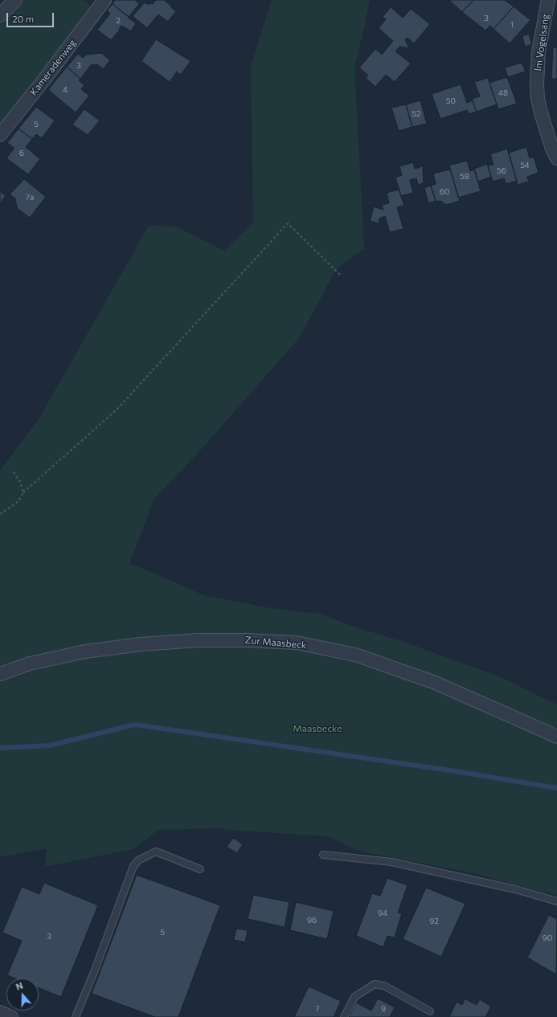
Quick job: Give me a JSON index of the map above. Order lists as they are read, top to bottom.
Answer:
{
  "streets": {
    "street": ["Im Vogelsang", "Kameradenweg", "Zur Maasbeck"]
  },
  "parks": ["Maasbecke"],
  "house_numbers": [
    "3",
    "2",
    "1",
    "3",
    "4",
    "48",
    "50",
    "52",
    "5",
    "6",
    "54",
    "56",
    "58",
    "60",
    "7a",
    "94",
    "96",
    "92",
    "5",
    "3",
    "90",
    "7",
    "9"
  ],
  "scale_bar": "20 m",
  "north": "top"
}
